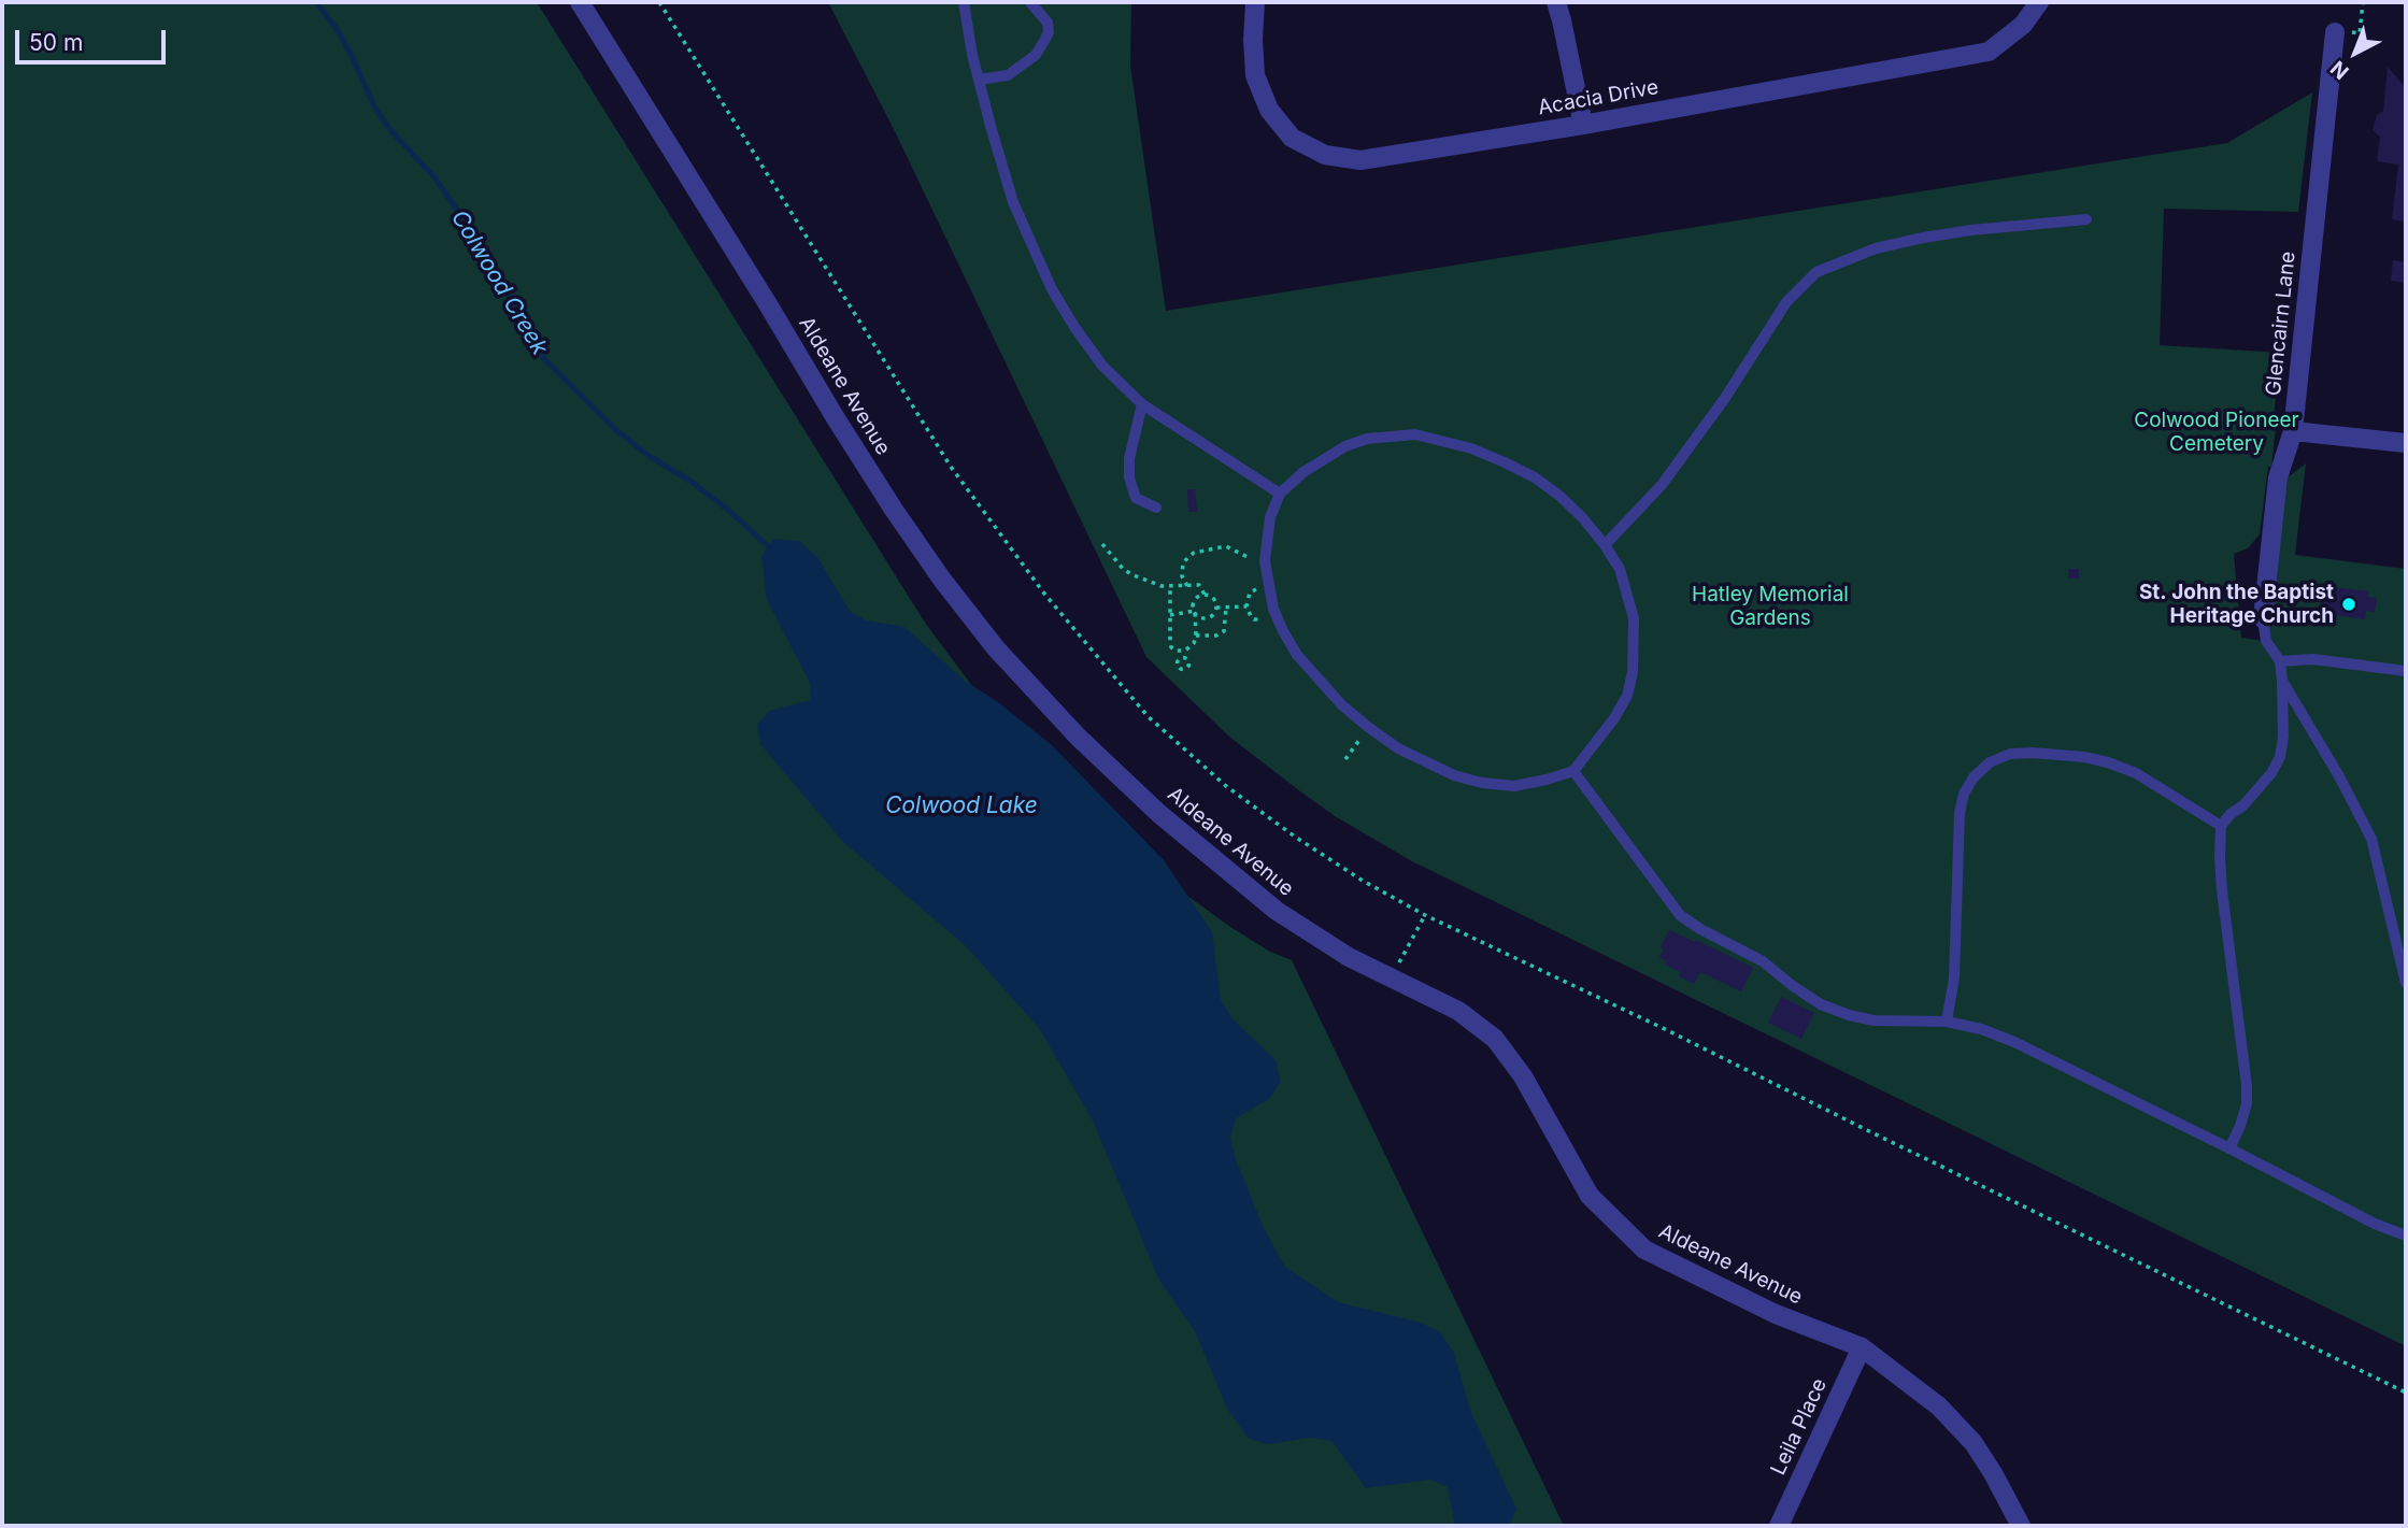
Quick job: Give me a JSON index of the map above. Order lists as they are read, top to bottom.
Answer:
{
  "streets": {
    "street": [
      "Acacia Drive",
      "Glencairn Lane",
      "Aldeane Avenue",
      "Leila Place"
    ]
  },
  "crossings": [
    ["Aldeane Avenue", "Leila Place"]
  ],
  "water": ["Colwood Creek", "Colwood Lake"],
  "parks": ["Colwood Pioneer Cemetery", "Hatley Memorial Gardens"],
  "places": ["St. John the Baptist Heritage Church"],
  "scale_bar": "50 m",
  "north": "bottom left"
}
